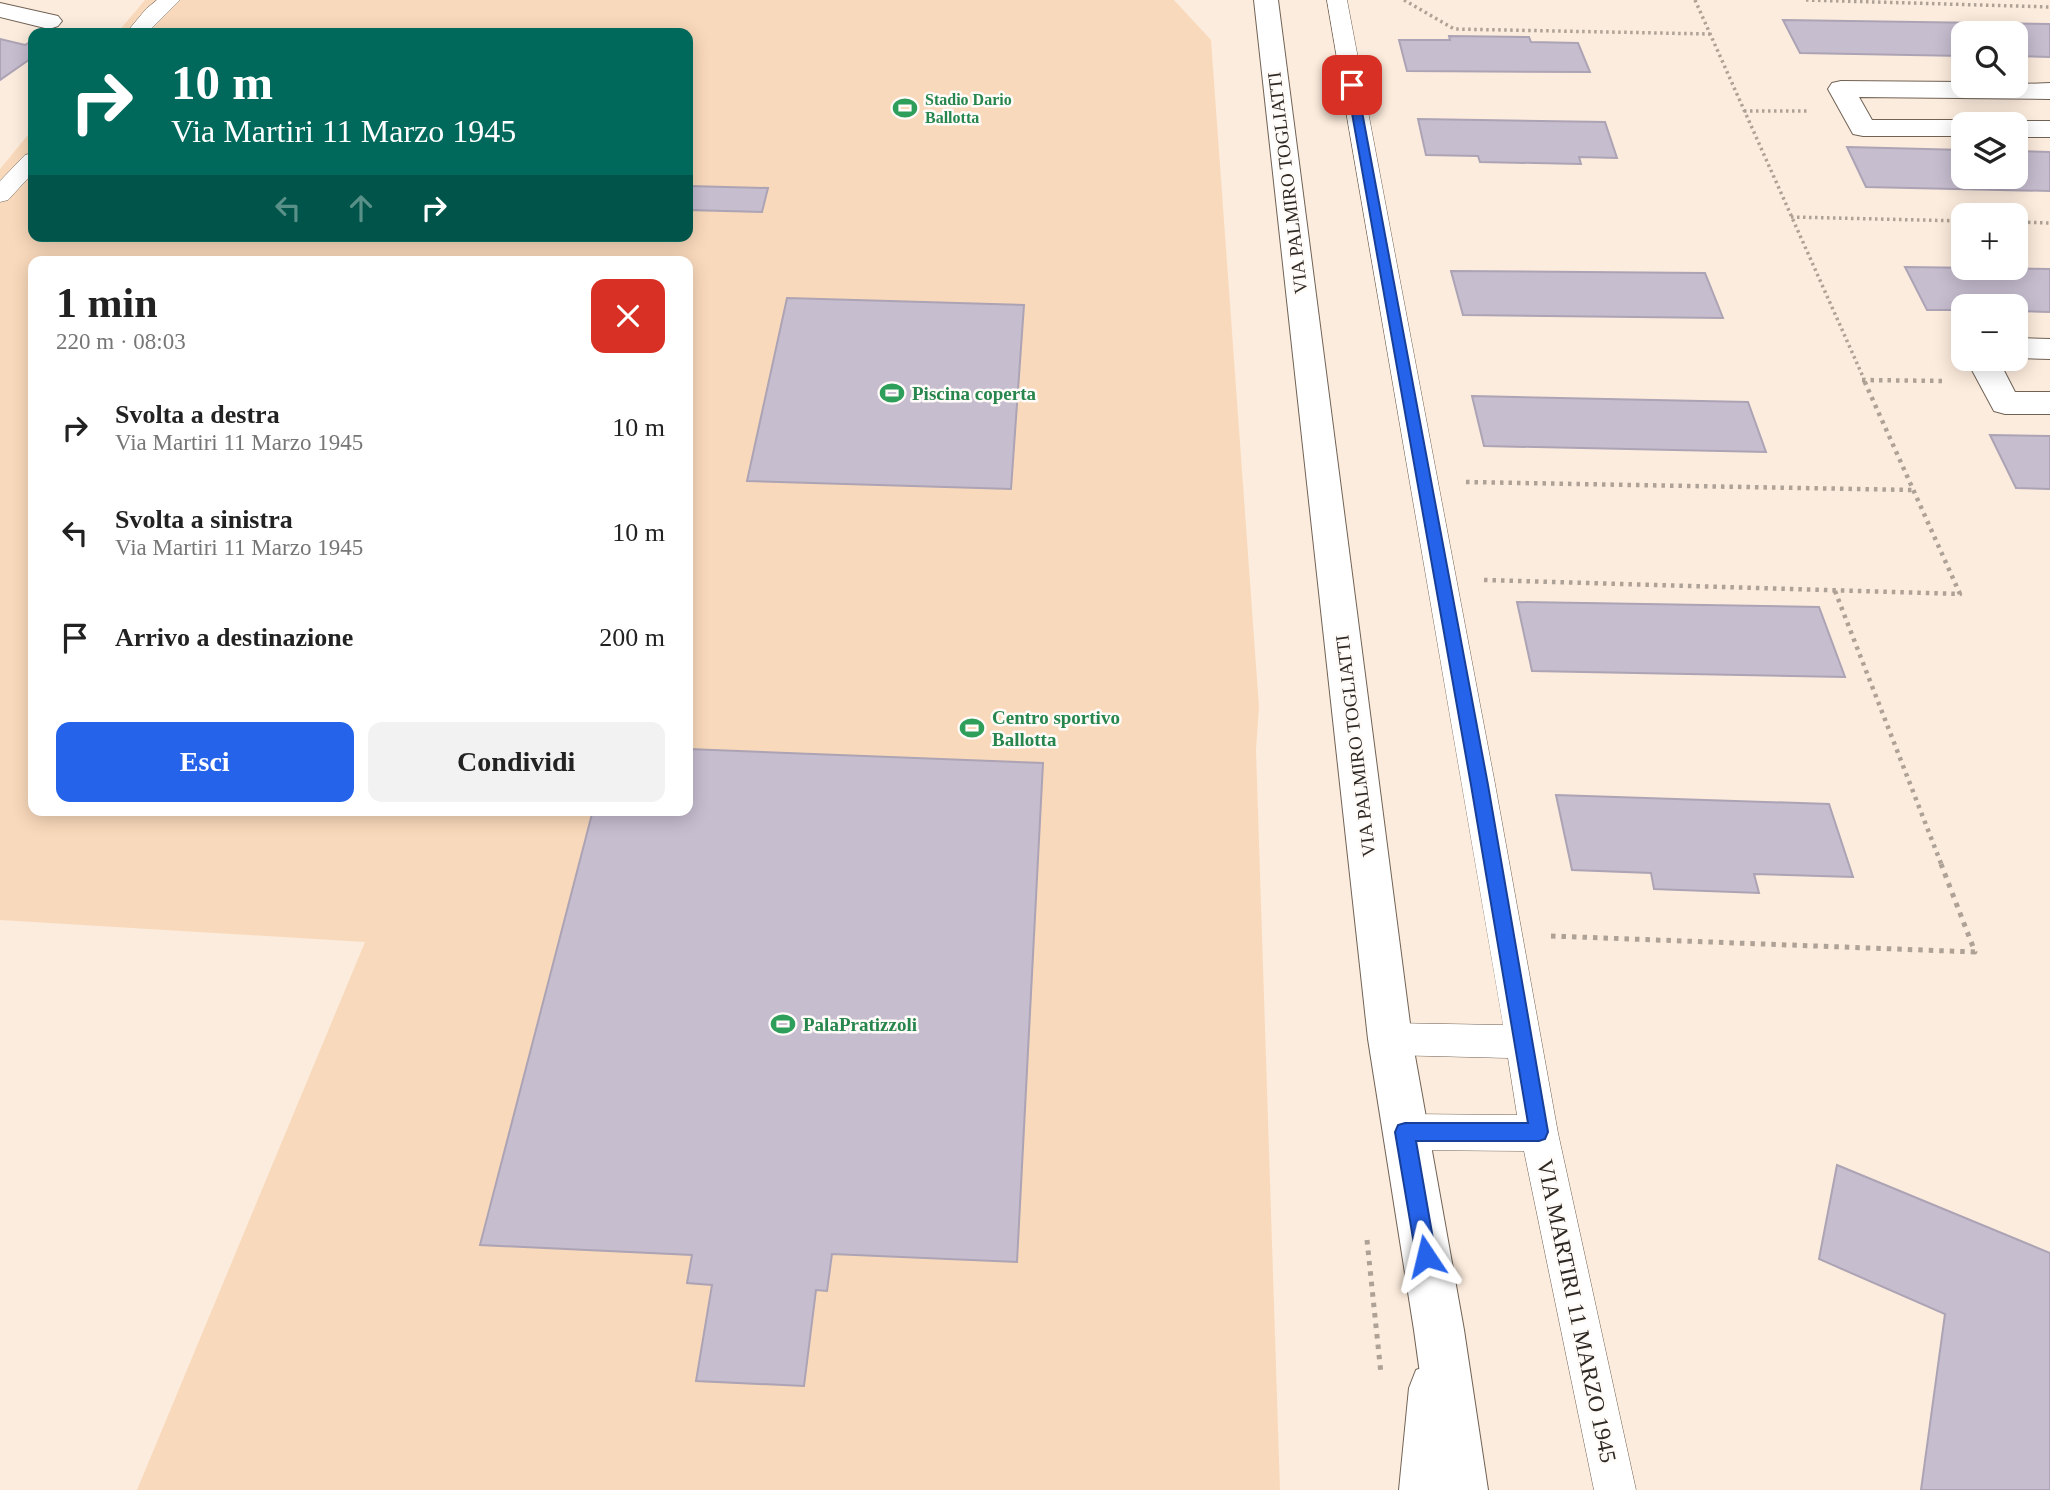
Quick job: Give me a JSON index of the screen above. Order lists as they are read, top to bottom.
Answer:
{
  "streets": {
    "street": ["VIA PALMIRO TOGLIATTI"],
    "lane": ["VIA MARTIRI 11 MARZO 1945"]
  },
  "crossings": [
    ["VIA PALMIRO TOGLIATTI", "VIA MARTIRI 11 MARZO 1945"]
  ],
  "places": {
    "sports": [
      "Stadio Dario Ballotta",
      "Piscina coperta",
      "Centro sportivo Ballotta",
      "PalaPratizzoli"
    ]
  },
  "page": {
    "map_buttons": ["+", "−"],
    "turn": ["10 m", "Via Martiri 11 Marzo 1945"],
    "heading": ["1 min", "220 m · 08:03"],
    "list": [
      {
        "name": "Svolta a destra",
        "note": "Via Martiri 11 Marzo 1945",
        "value": "10 m"
      },
      {
        "name": "Svolta a sinistra",
        "note": "Via Martiri 11 Marzo 1945",
        "value": "10 m"
      },
      {
        "name": "Arrivo a destinazione",
        "value": "200 m"
      }
    ],
    "buttons": ["Esci", "Condividi"]
  }
}
